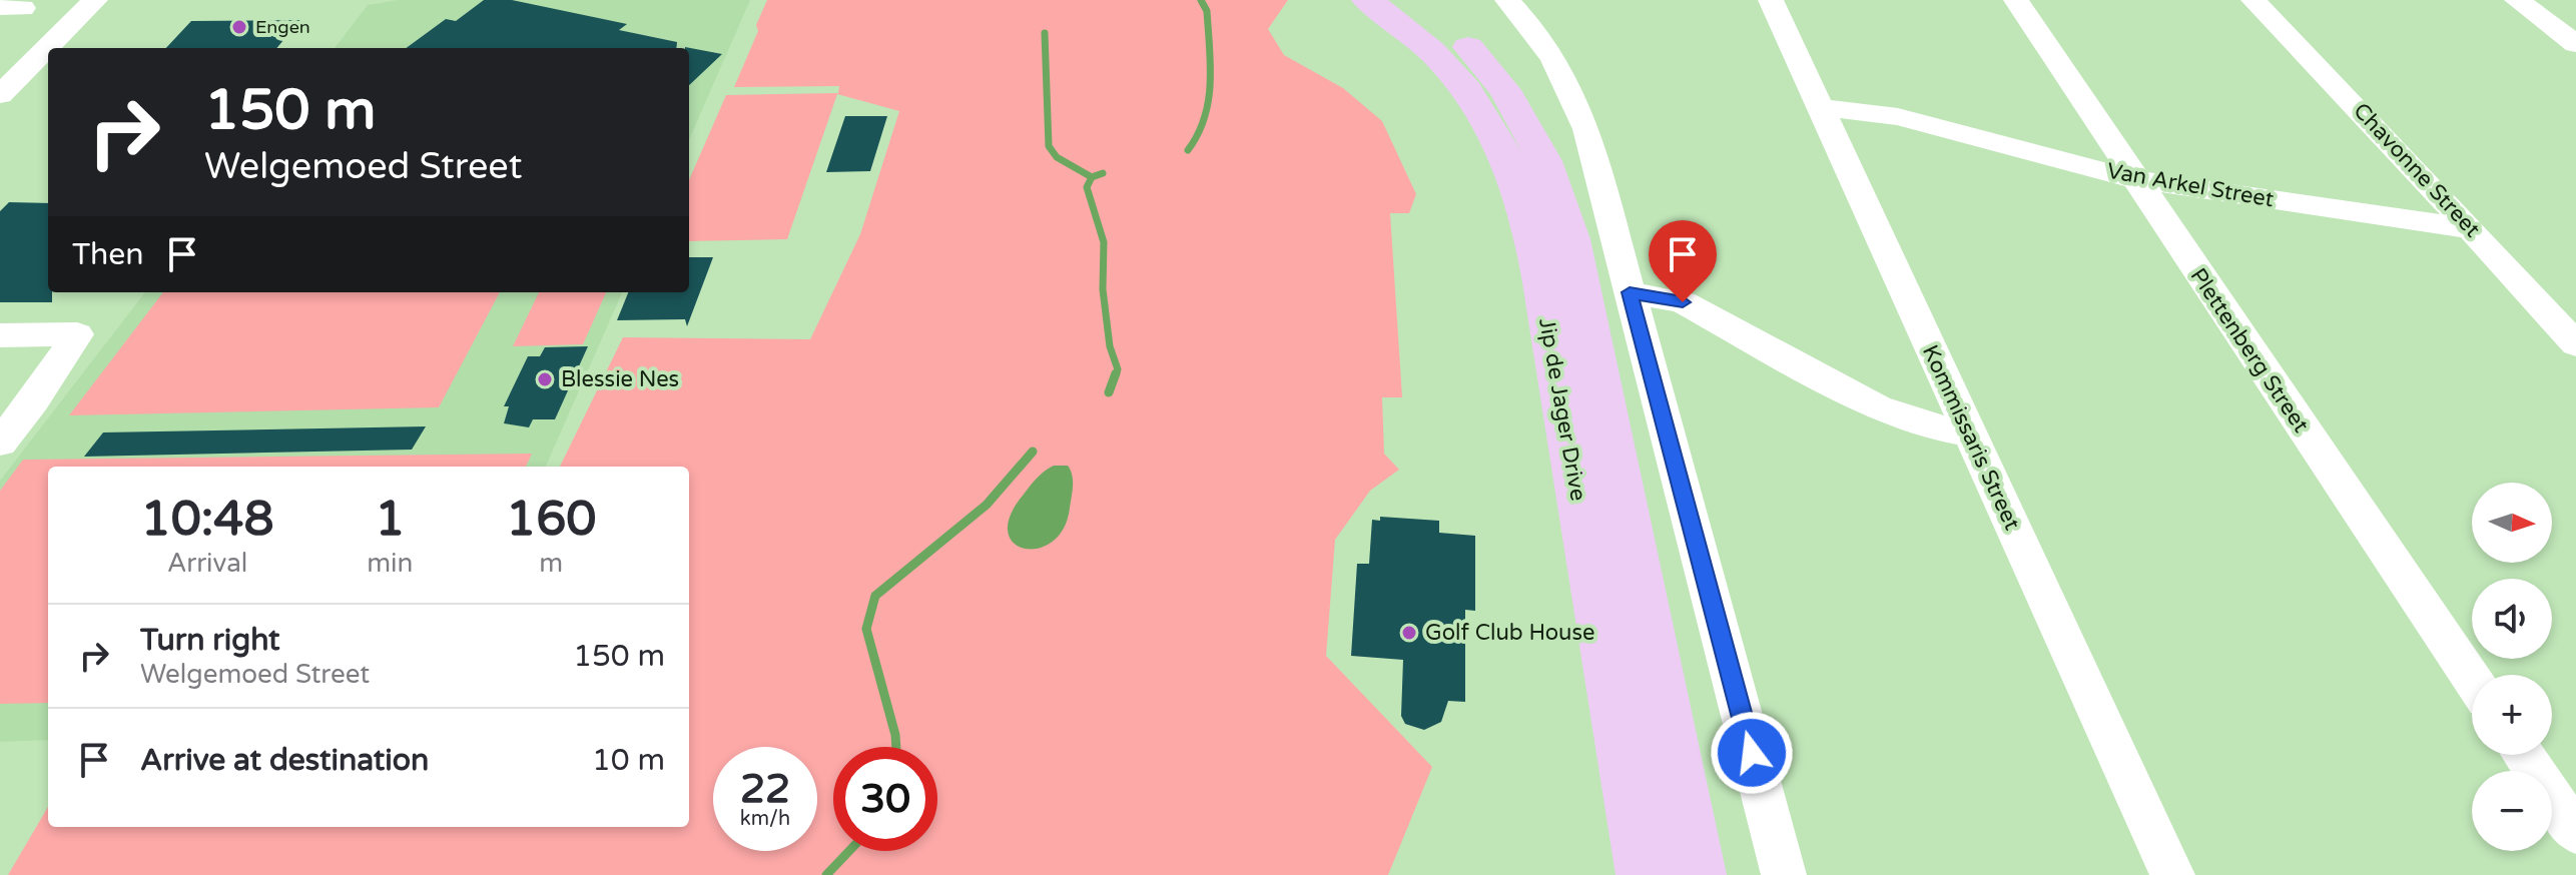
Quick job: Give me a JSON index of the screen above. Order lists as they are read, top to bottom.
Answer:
{
  "streets": {
    "main road": ["Jip de Jager Drive"],
    "street": [
      "Chavonne Street",
      "Van Arkel Street",
      "Plettenberg Street",
      "Kommissaris Street"
    ]
  },
  "crossings": [
    ["Chavonne Street", "Van Arkel Street"],
    ["Van Arkel Street", "Plettenberg Street"],
    ["Van Arkel Street", "Kommissaris Street"]
  ],
  "places": ["Engen", "Blessie Nes", "Golf Club House"],
  "north": "right",
  "page": {
    "turn": ["150 m", "Welgemoed Street"],
    "then": "Then",
    "eta": [
      "10:48",
      "Arrival",
      "1",
      "min",
      "160",
      "m"
    ],
    "map_buttons": ["+", "−"],
    "list": [
      {
        "name": "Turn right",
        "note": "Welgemoed Street",
        "value": "150 m"
      },
      {
        "name": "Arrive at destination",
        "value": "10 m"
      }
    ],
    "speed": "22 km/h",
    "limit": "30"
  }
}
